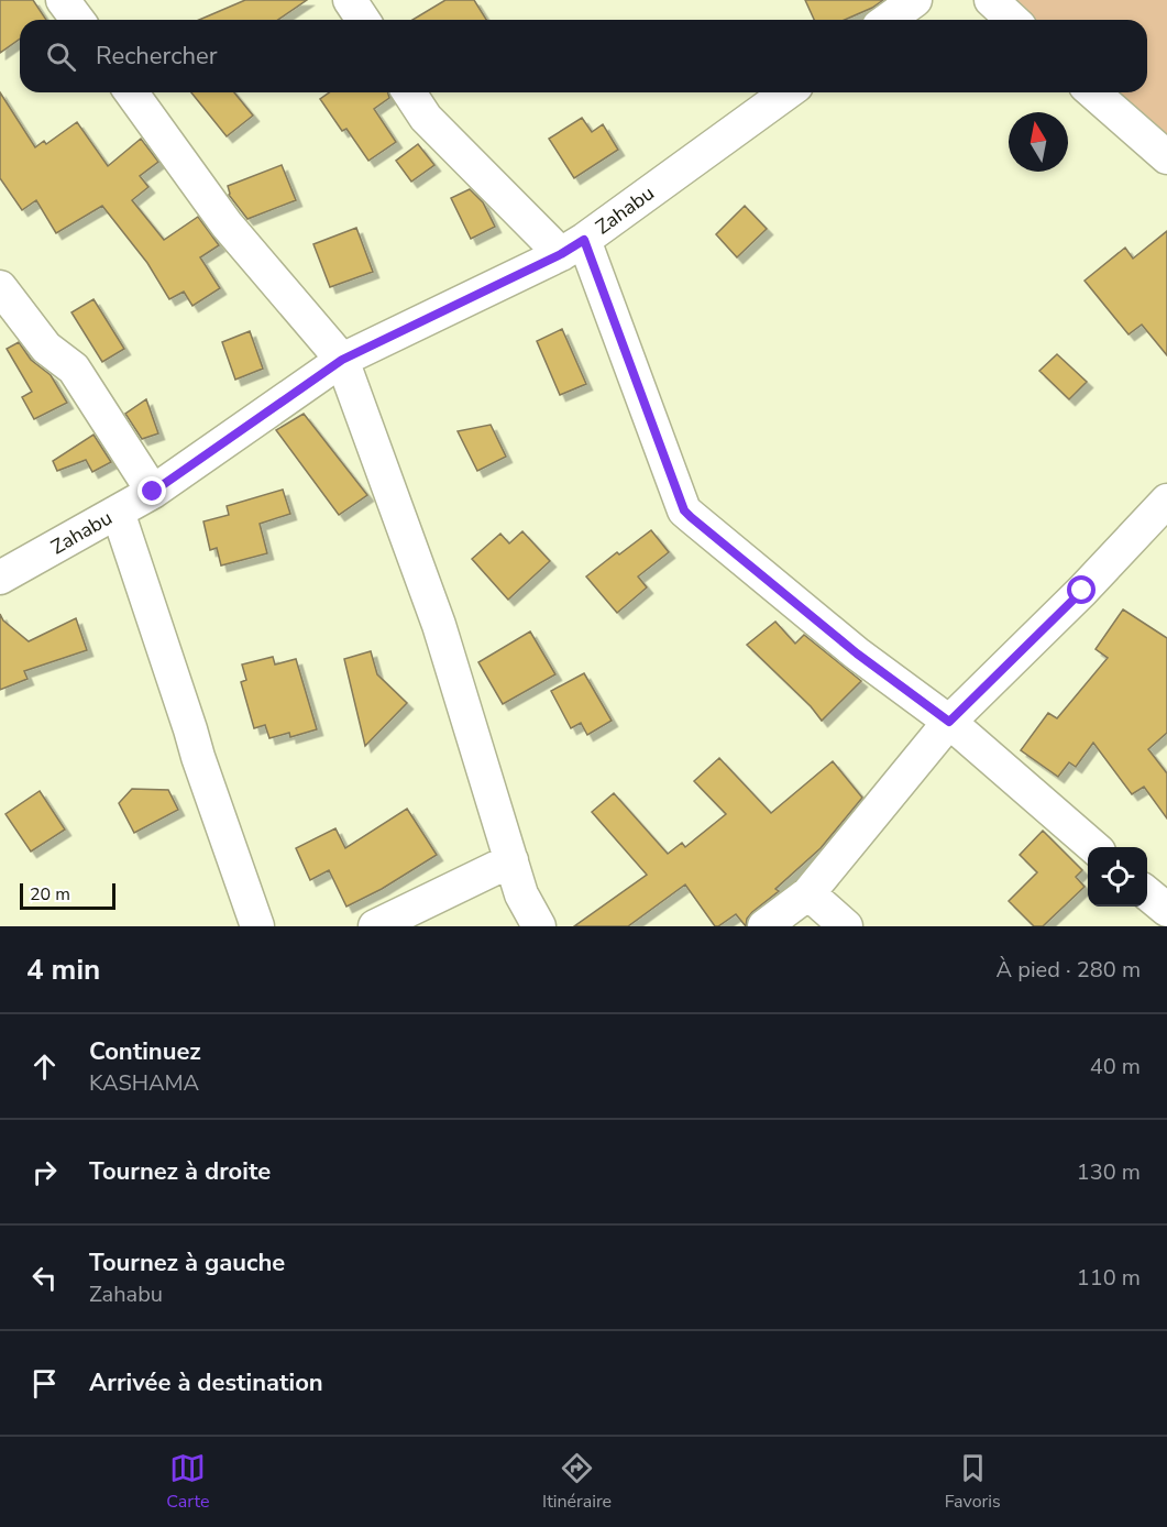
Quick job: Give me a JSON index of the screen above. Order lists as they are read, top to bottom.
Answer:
{
  "streets": {
    "street": ["Zahabu"]
  },
  "scale_bar": "20 m",
  "north": "top",
  "page": {
    "search": "Rechercher",
    "scale": "20 m",
    "heading": ["4 min", "À pied · 280 m"],
    "list": [
      ["Continuez", "KASHAMA", "40 m"],
      ["Tournez à droite", "130 m"],
      ["Tournez à gauche", "Zahabu", "110 m"],
      "Arrivée à destination"
    ],
    "nav": ["Carte", "Itinéraire", "Favoris"]
  }
}
